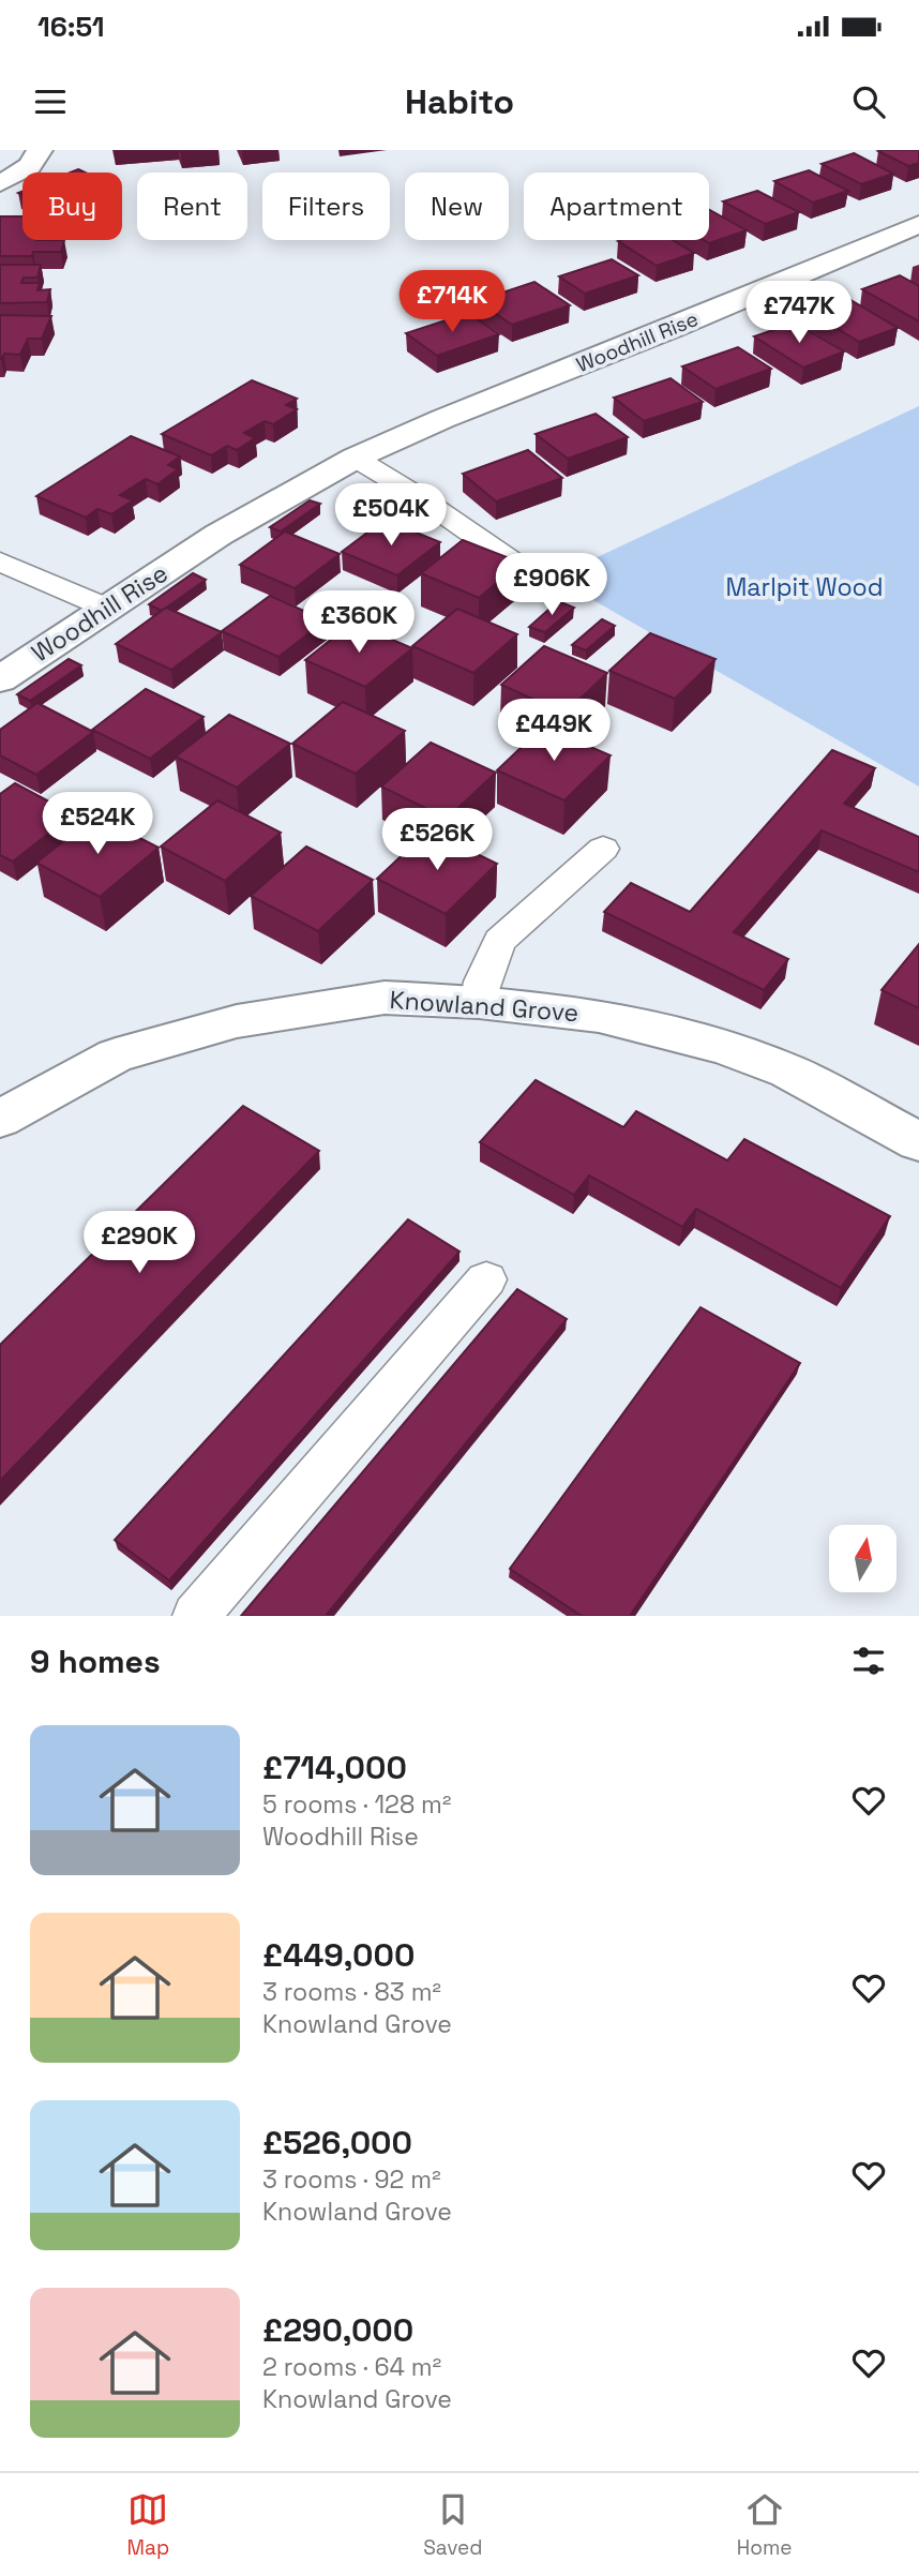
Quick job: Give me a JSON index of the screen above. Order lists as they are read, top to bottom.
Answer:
{
  "streets": {
    "street": ["Woodhill Rise", "Knowland Grove"]
  },
  "parks": ["Marlpit Wood"],
  "north": "top",
  "page": {
    "status": "16:51",
    "header": "Habito",
    "chip": [
      "Buy",
      "Rent",
      "Filters",
      "New",
      "Apartment"
    ],
    "price": [
      "£714K",
      "£747K",
      "£504K",
      "£906K",
      "£360K",
      "£449K",
      "£524K",
      "£526K",
      "£290K"
    ],
    "heading": "9 homes",
    "list": [
      {
        "name": "£714,000",
        "note": "5 rooms · 128 m² · Woodhill Rise"
      },
      {
        "name": "£449,000",
        "note": "3 rooms · 83 m² · Knowland Grove"
      },
      {
        "name": "£526,000",
        "note": "3 rooms · 92 m² · Knowland Grove"
      },
      {
        "name": "£290,000",
        "note": "2 rooms · 64 m² · Knowland Grove"
      }
    ],
    "tabs": ["Map", "Saved", "Home"]
  }
}
